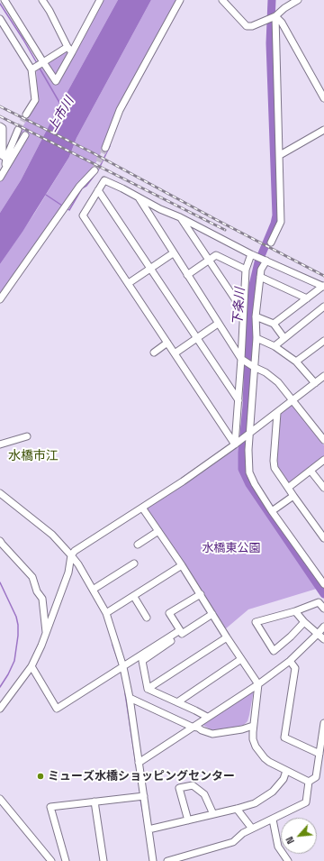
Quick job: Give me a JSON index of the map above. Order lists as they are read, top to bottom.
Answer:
{
  "districts": ["水橋市江"],
  "water": ["上市川", "下条川"],
  "parks": ["水橋東公園"],
  "places": ["ミューズ水橋ショッピングセンター"],
  "north": "bottom left"
}
